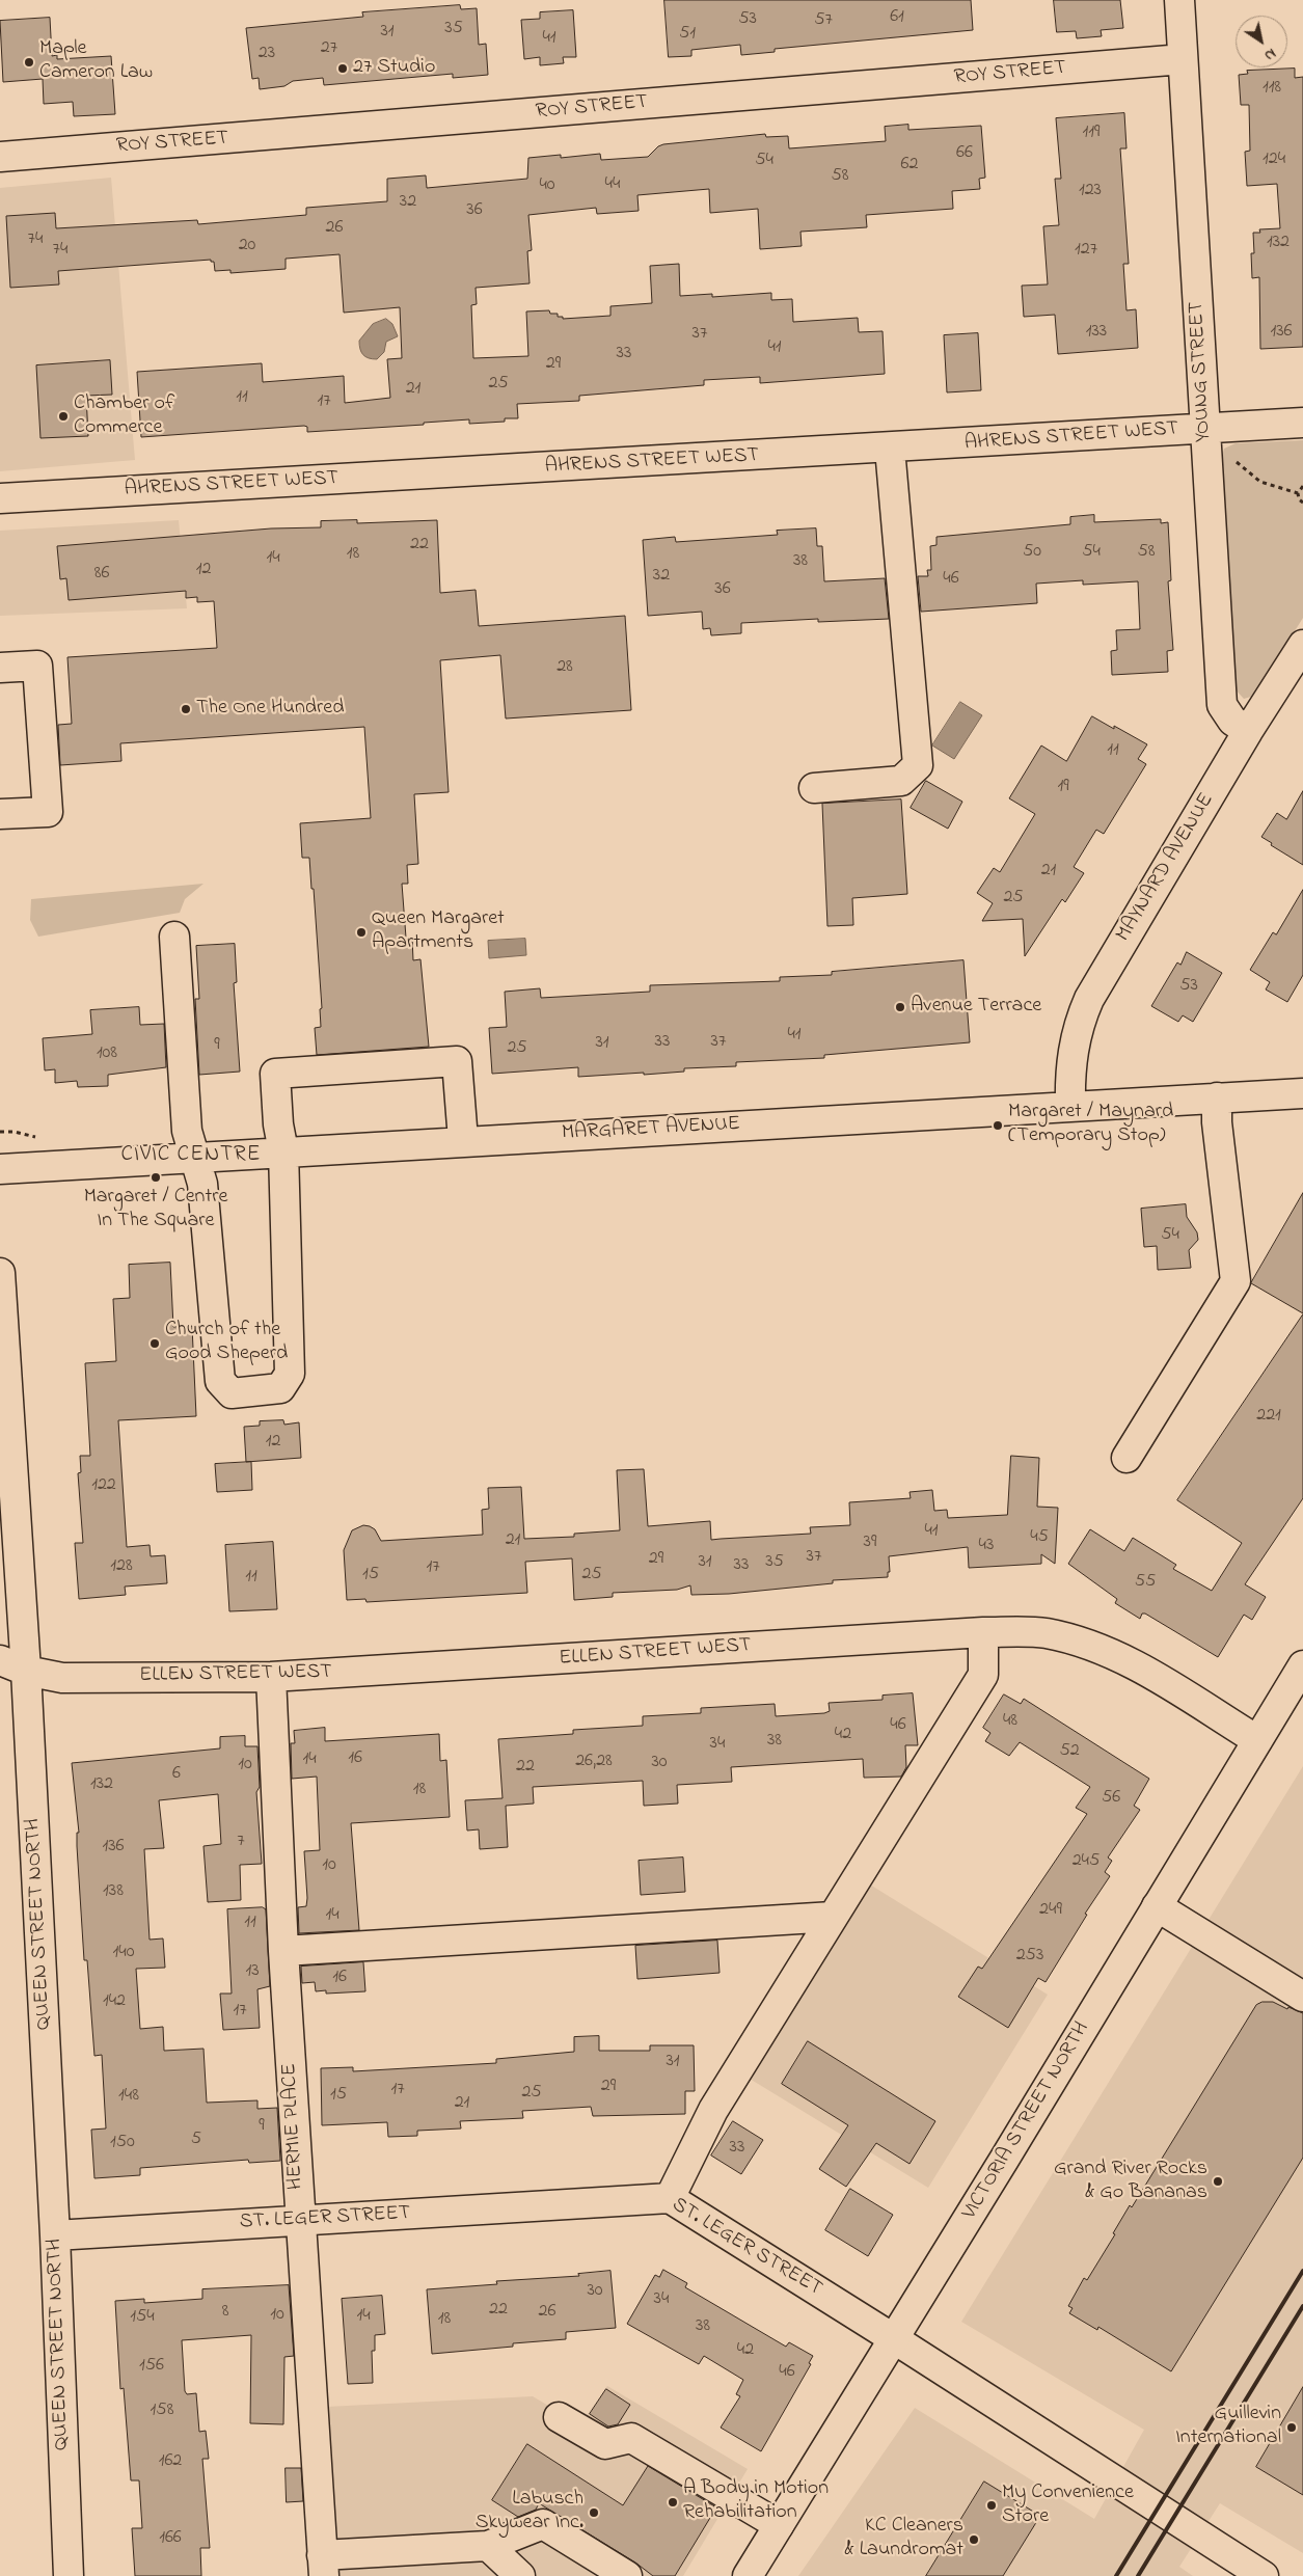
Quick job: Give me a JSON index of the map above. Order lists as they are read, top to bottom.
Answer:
{
  "streets": {
    "street": [
      "ROY STREET",
      "YOUNG STREET",
      "AHRENS STREET WEST",
      "MAYNARD AVENUE",
      "MARGARET AVENUE",
      "ELLEN STREET WEST",
      "QUEEN STREET NORTH",
      "VICTORIA STREET NORTH",
      "HERMIE PLACE",
      "ST. LEGER STREET"
    ]
  },
  "crossings": [
    ["ROY STREET", "YOUNG STREET"],
    ["YOUNG STREET", "AHRENS STREET WEST"],
    ["YOUNG STREET", "MAYNARD AVENUE"],
    ["MAYNARD AVENUE", "MARGARET AVENUE"],
    ["ELLEN STREET WEST", "QUEEN STREET NORTH"],
    ["ELLEN STREET WEST", "VICTORIA STREET NORTH"],
    ["ELLEN STREET WEST", "HERMIE PLACE"],
    ["QUEEN STREET NORTH", "ST. LEGER STREET"],
    ["VICTORIA STREET NORTH", "ST. LEGER STREET"],
    ["HERMIE PLACE", "ST. LEGER STREET"]
  ],
  "districts": ["CIVIC CENTRE"],
  "places": [
    "Maple Cameron Law",
    "27 Studio",
    "Chamber of Commerce",
    "The One Hundred",
    "Queen Margaret Apartments",
    "Avenue Terrace",
    "Margaret / Maynard (Temporary Stop)",
    "Margaret / Centre In The Square",
    "Church of the Good Sheperd",
    "Grand River Rocks & Go Bananas",
    "Guillevin International",
    "A Body in Motion Rehabilitation",
    "My Convenience Store",
    "Labusch Skywear Inc.",
    "KC Cleaners & Laundromat"
  ],
  "house_numbers": [
    "61",
    "53",
    "57",
    "35",
    "31",
    "51",
    "41",
    "27",
    "23",
    "118",
    "119",
    "66",
    "124",
    "54",
    "62",
    "58",
    "44",
    "40",
    "123",
    "32",
    "36",
    "26",
    "74",
    "132",
    "20",
    "74",
    "127",
    "133",
    "136",
    "37",
    "41",
    "33",
    "29",
    "25",
    "21",
    "11",
    "17",
    "22",
    "50",
    "54",
    "58",
    "18",
    "14",
    "38",
    "12",
    "86",
    "32",
    "46",
    "36",
    "28",
    "11",
    "19",
    "21",
    "25",
    "53",
    "41",
    "33",
    "37",
    "31",
    "9",
    "25",
    "108",
    "54",
    "221",
    "12",
    "122",
    "41",
    "45",
    "21",
    "39",
    "43",
    "37",
    "29",
    "31",
    "35",
    "33",
    "128",
    "17",
    "15",
    "25",
    "11",
    "55",
    "48",
    "46",
    "42",
    "38",
    "34",
    "52",
    "16",
    "14",
    "26,28",
    "30",
    "10",
    "22",
    "6",
    "132",
    "18",
    "56",
    "7",
    "136",
    "245",
    "10",
    "138",
    "249",
    "14",
    "11",
    "140",
    "253",
    "13",
    "16",
    "142",
    "17",
    "31",
    "29",
    "17",
    "25",
    "15",
    "148",
    "21",
    "9",
    "5",
    "150",
    "33",
    "30",
    "34",
    "22",
    "8",
    "26",
    "10",
    "14",
    "154",
    "18",
    "38",
    "42",
    "156",
    "46",
    "158",
    "162",
    "166"
  ],
  "north": "bottom right"
}
